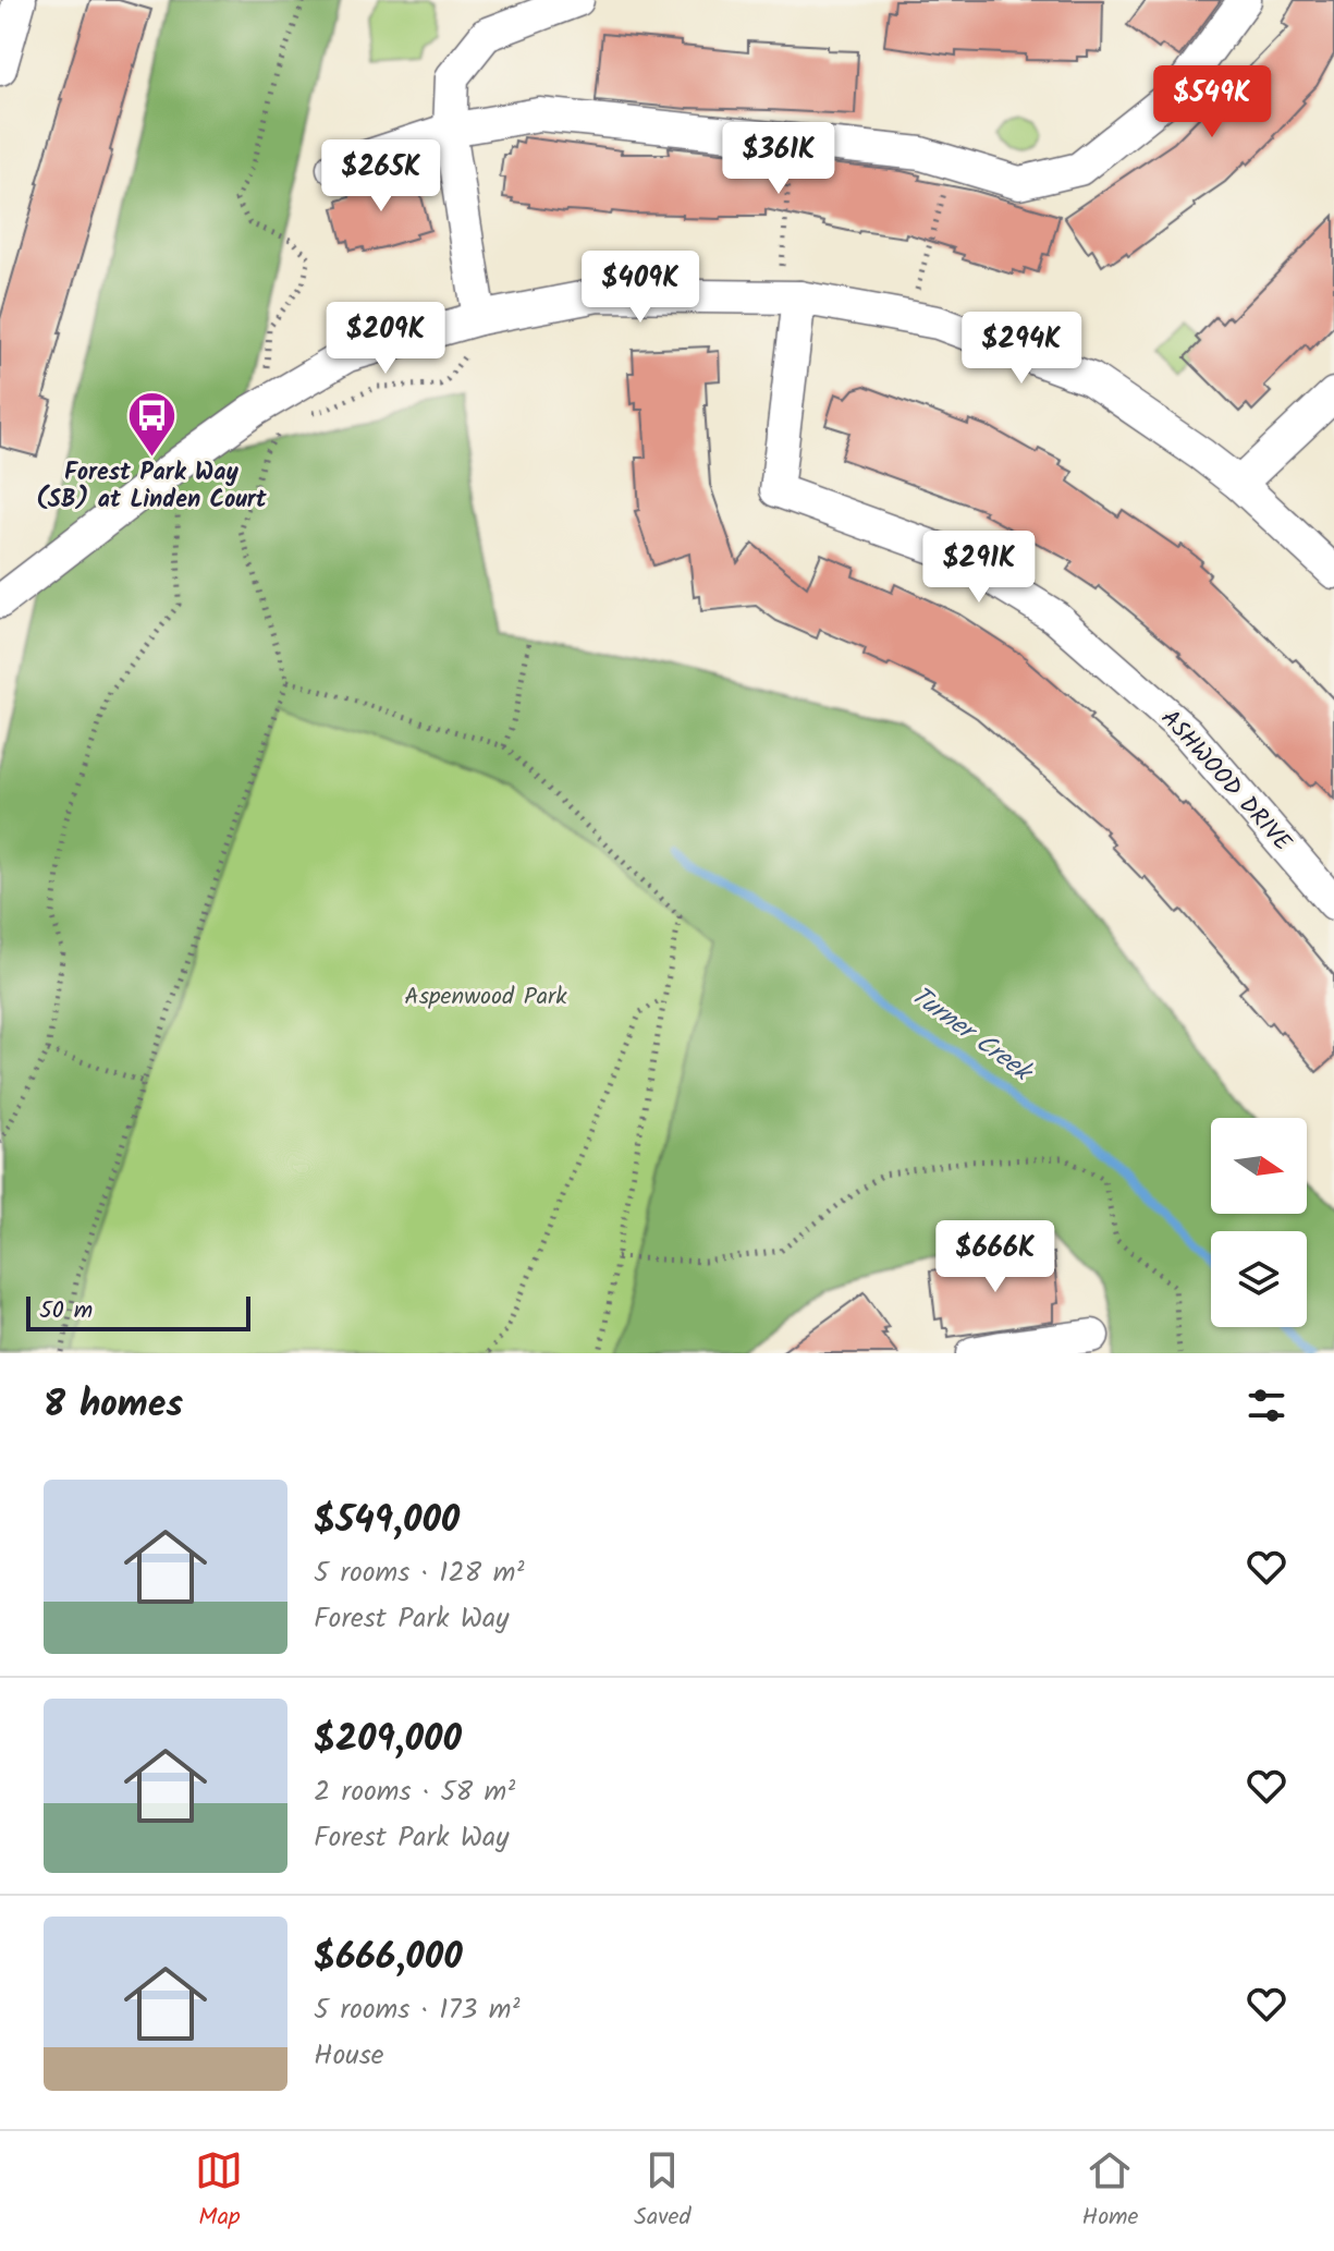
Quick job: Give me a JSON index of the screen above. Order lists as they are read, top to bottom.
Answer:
{
  "streets": {
    "street": ["ASHWOOD DRIVE"]
  },
  "water": ["Turner Creek"],
  "parks": ["Aspenwood Park"],
  "places": {
    "bus stop": ["Forest Park Way (SB) at Linden Court"]
  },
  "scale_bar": "50 m",
  "north": "right",
  "page": {
    "price": [
      "$549K",
      "$361K",
      "$265K",
      "$409K",
      "$209K",
      "$294K",
      "$291K",
      "$666K"
    ],
    "scale": "50 m",
    "heading": "8 homes",
    "list": [
      {
        "name": "$549,000",
        "note": "5 rooms · 128 m² · Forest Park Way"
      },
      {
        "name": "$209,000",
        "note": "2 rooms · 58 m² · Forest Park Way"
      },
      {
        "name": "$666,000",
        "note": "5 rooms · 173 m² · House"
      }
    ],
    "tabs": ["Map", "Saved", "Home"]
  }
}
